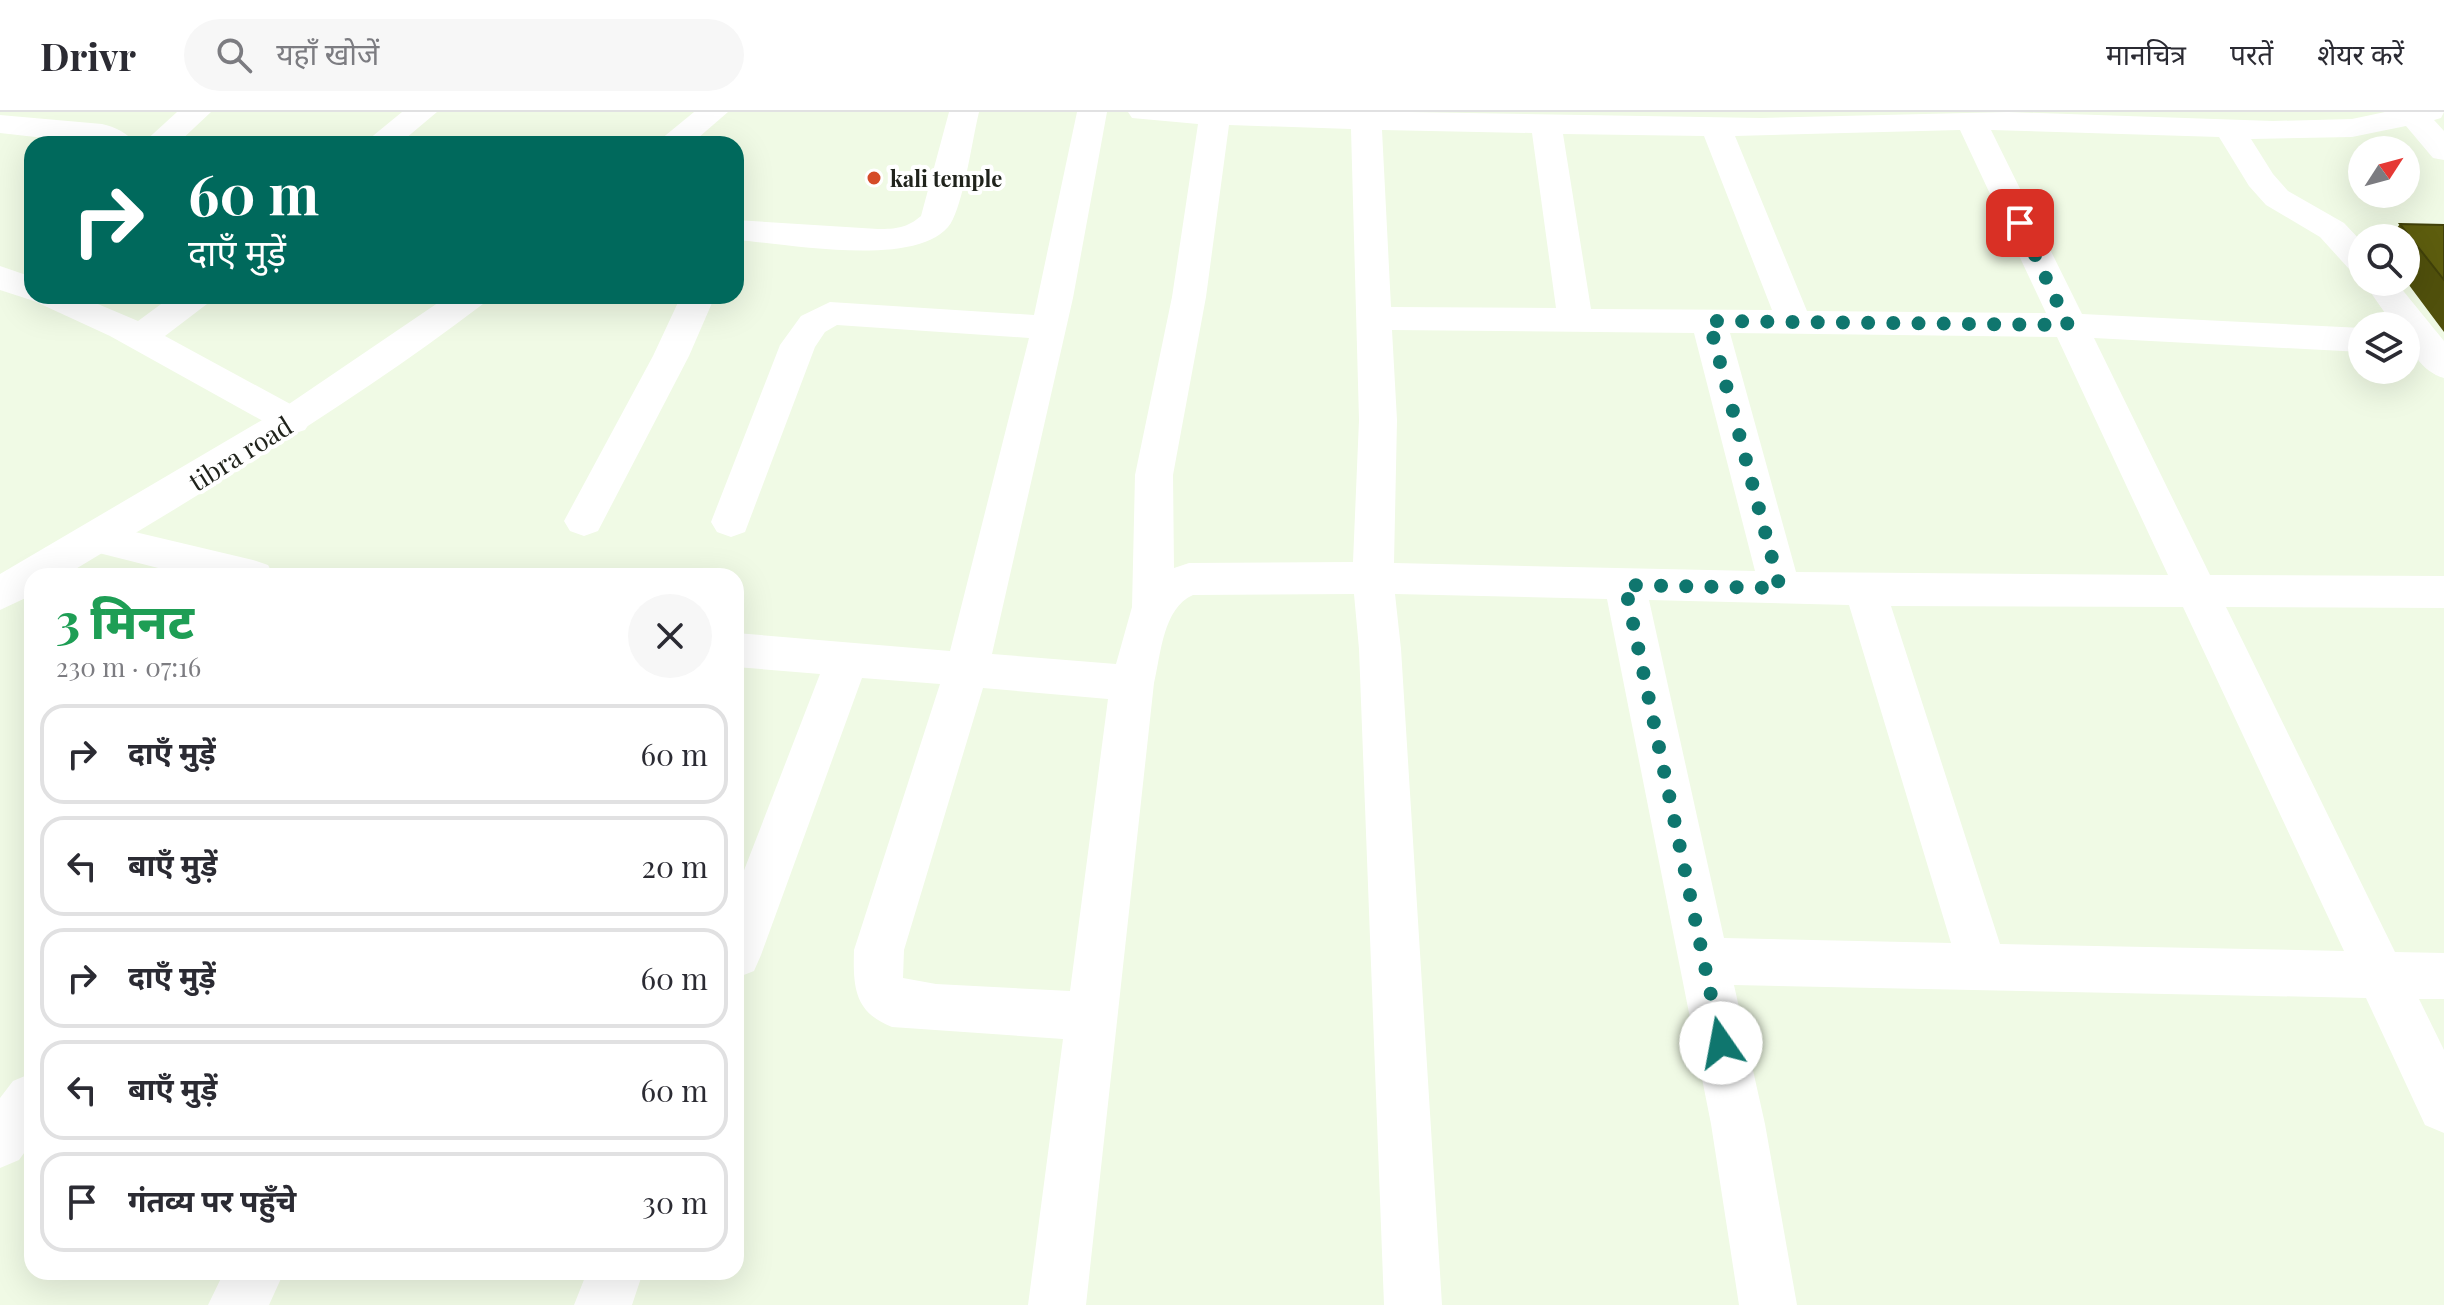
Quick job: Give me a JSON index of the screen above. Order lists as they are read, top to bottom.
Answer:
{
  "streets": {
    "street": ["tibra road"]
  },
  "places": ["kali temple"],
  "north": "top right",
  "page": {
    "header": "Drivr",
    "search": "यहाँ खोजें",
    "nav": ["मानचित्र", "परतें", "शेयर करें"],
    "turn": ["60 m", "दाएँ मुड़ें"],
    "heading": ["3 मिनट", "230 m · 07:16"],
    "list": [
      {
        "name": "दाएँ मुड़ें",
        "value": "60 m"
      },
      {
        "name": "बाएँ मुड़ें",
        "value": "20 m"
      },
      {
        "name": "दाएँ मुड़ें",
        "value": "60 m"
      },
      {
        "name": "बाएँ मुड़ें",
        "value": "60 m"
      },
      {
        "name": "गंतव्य पर पहुँचे",
        "value": "30 m"
      }
    ]
  }
}
